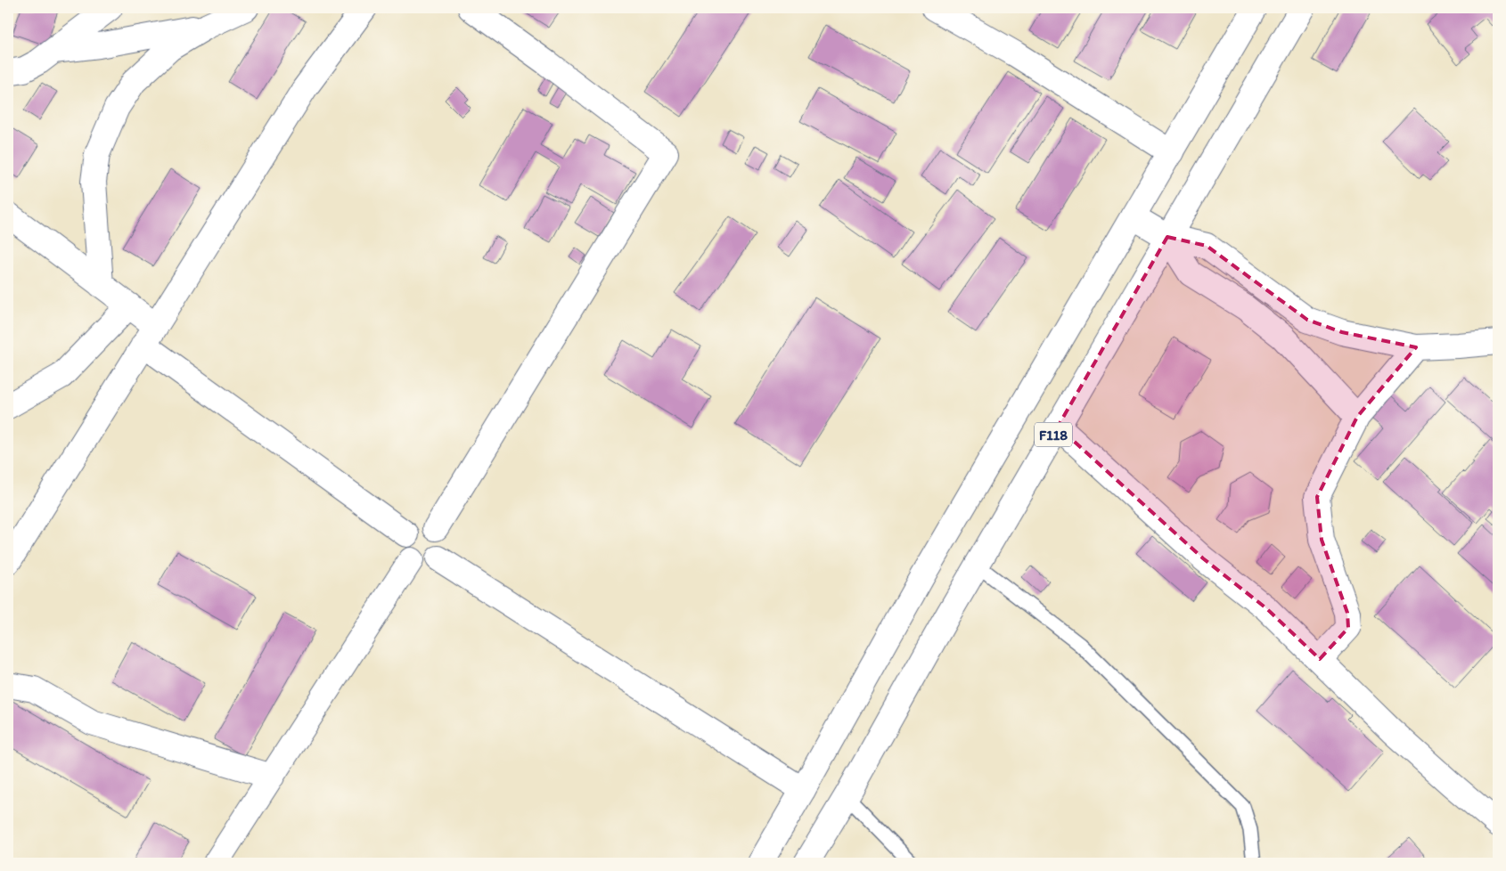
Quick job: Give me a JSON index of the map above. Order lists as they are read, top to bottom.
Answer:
{
  "streets": {
    "street": ["F118"]
  }
}
